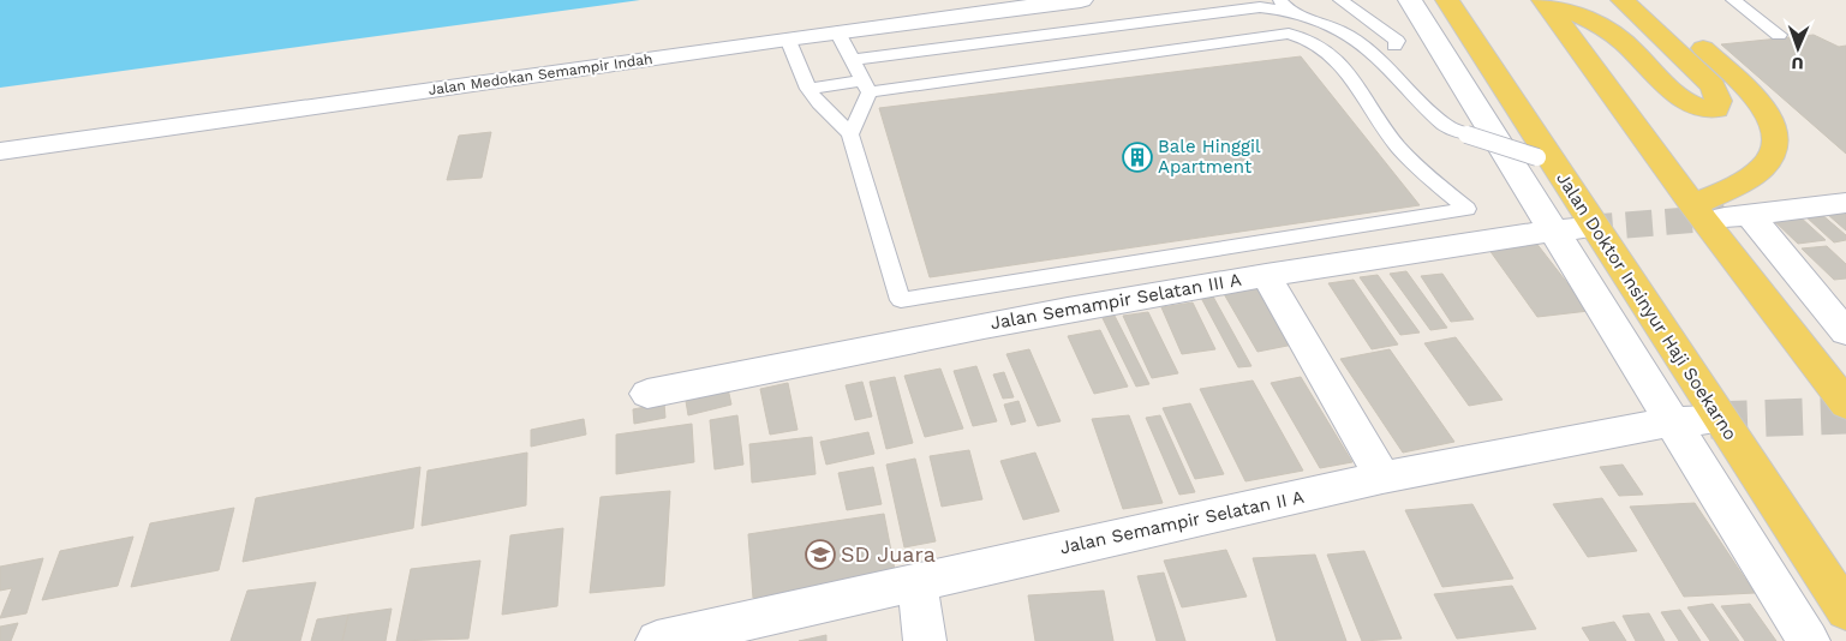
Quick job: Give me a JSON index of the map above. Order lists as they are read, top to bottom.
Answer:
{
  "streets": {
    "main road": ["Jalan Doktor Insinyur Haji Soekarno"],
    "street": ["Jalan Medokan Semampir Indah", "Jalan Semampir Selatan III A", "Jalan Semampir Selatan II A"]
  },
  "places": {
    "building": ["Bale Hinggil Apartment"],
    "school or university": ["SD Juara"]
  },
  "north": "bottom"
}
